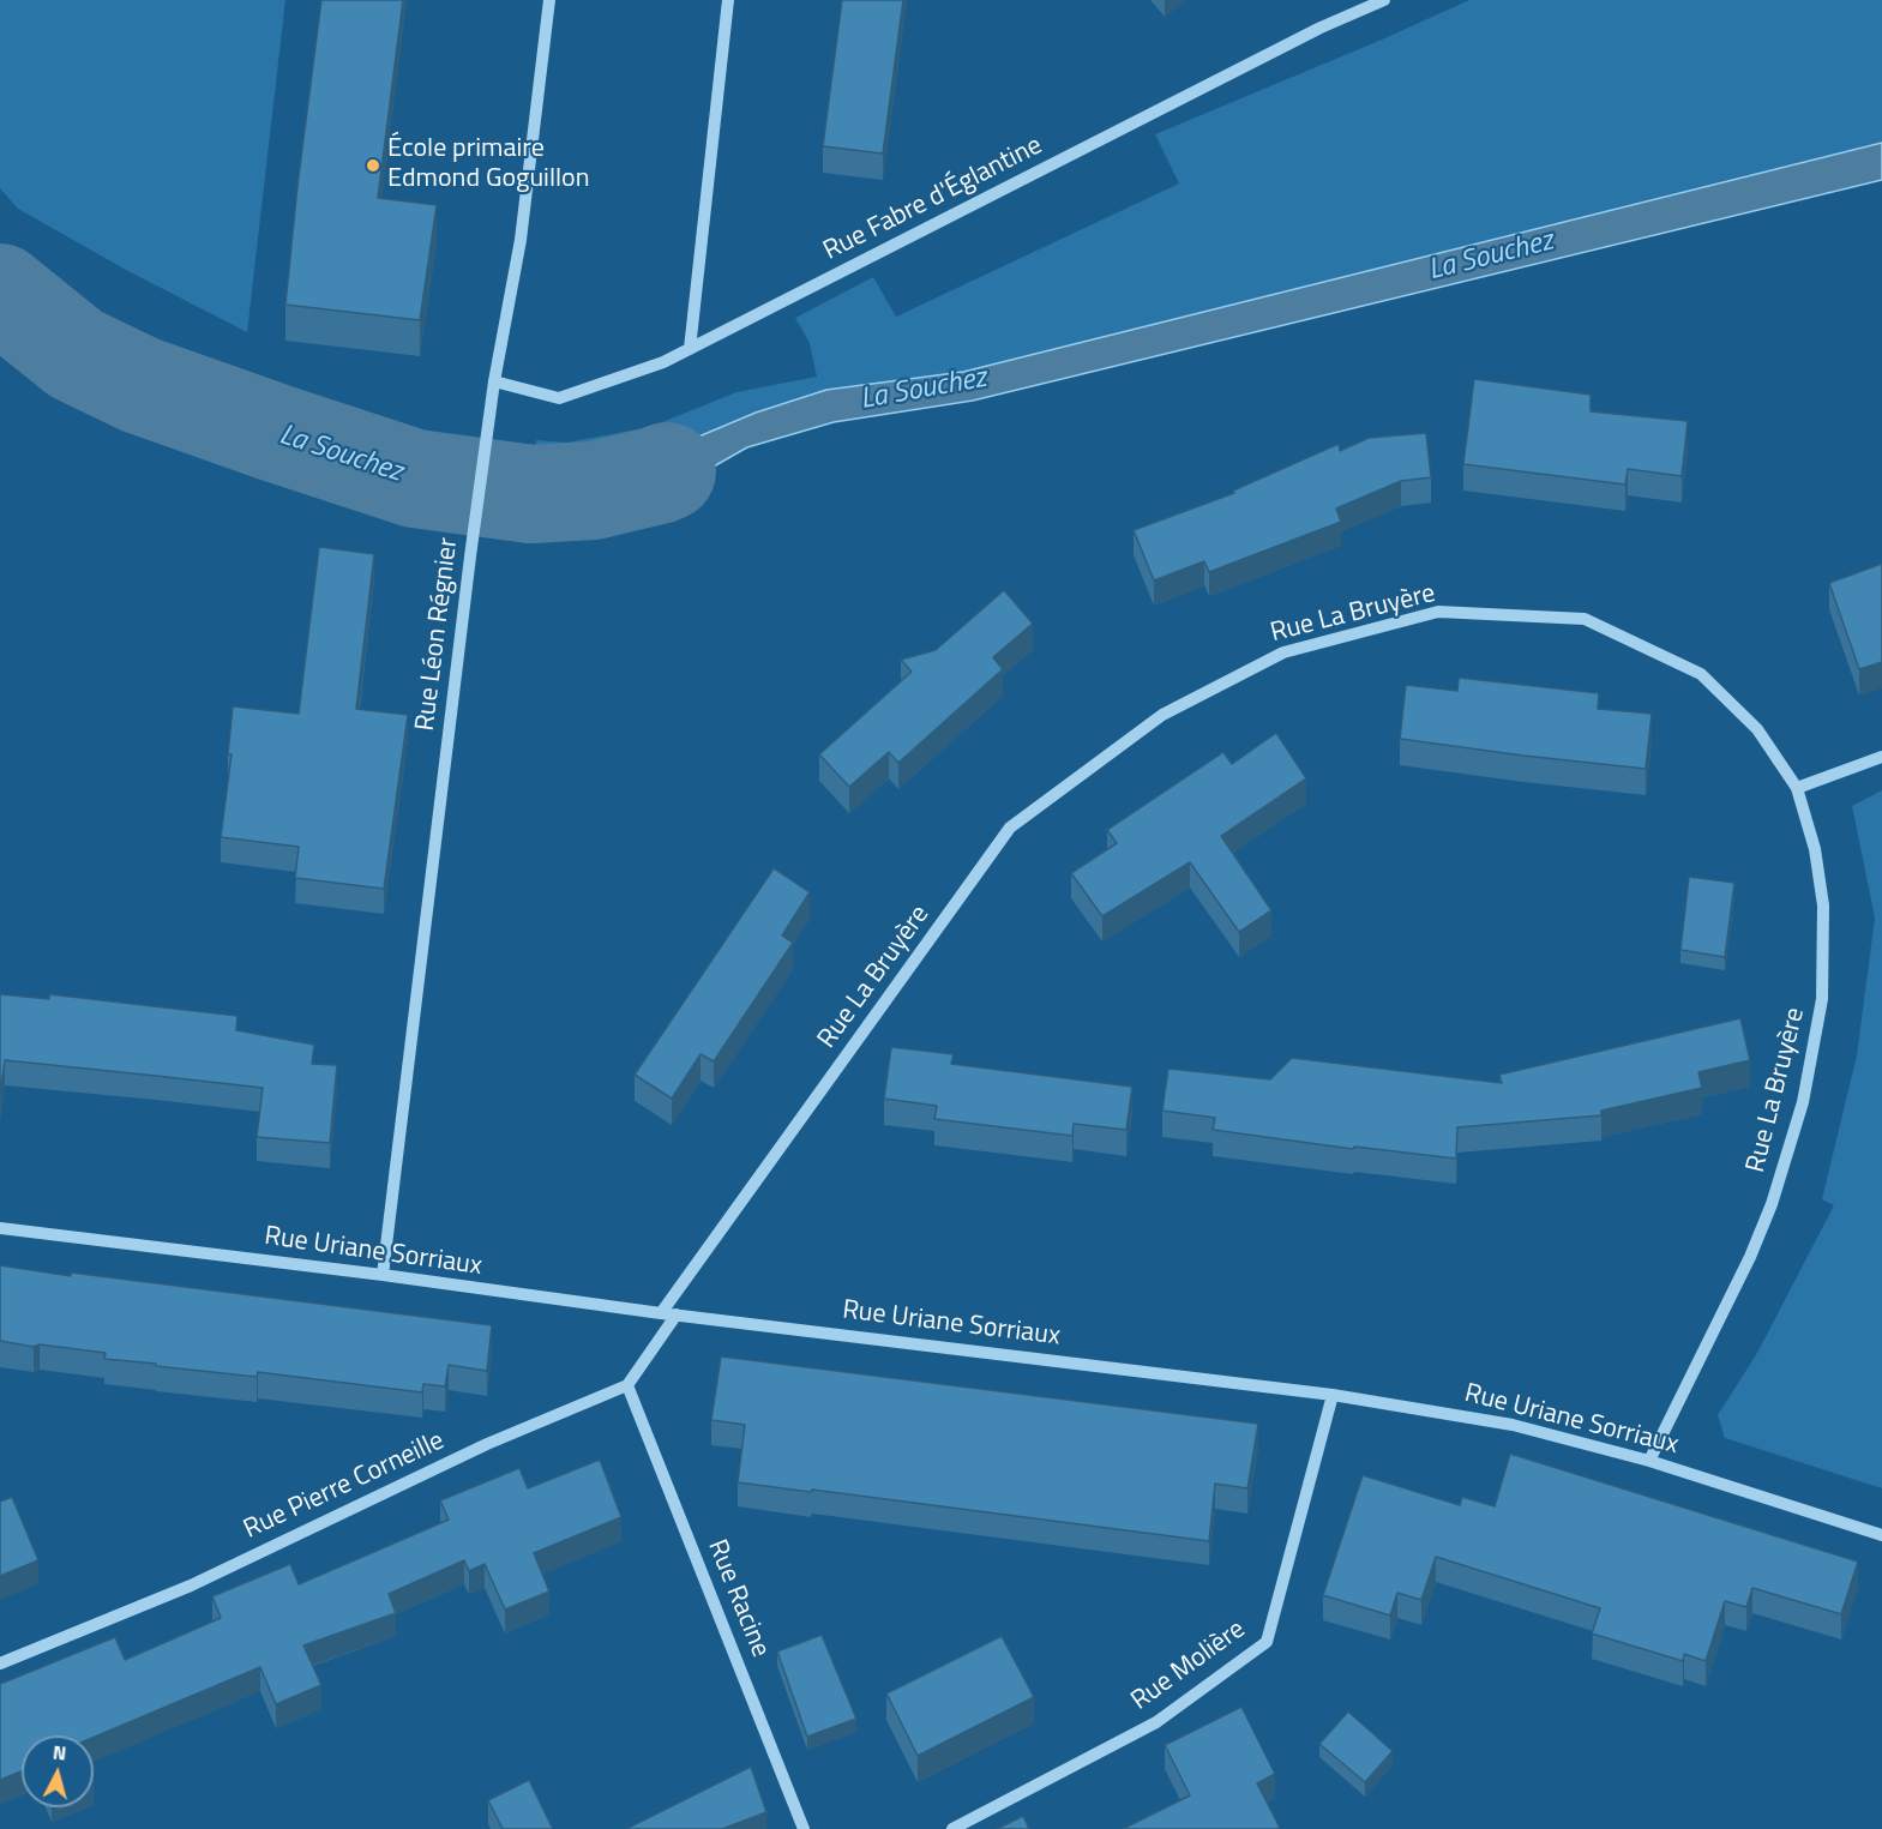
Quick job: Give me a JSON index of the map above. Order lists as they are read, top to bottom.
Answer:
{
  "streets": {
    "street": [
      "Rue Fabre d'Églantine",
      "Rue La Bruyère",
      "Rue Léon Régnier",
      "Rue Uriane Sorriaux",
      "Rue Pierre Corneille",
      "Rue Racine",
      "Rue Molière"
    ]
  },
  "crossings": [
    ["Rue Fabre d'Églantine", "Rue Léon Régnier"],
    ["Rue La Bruyère", "Rue Uriane Sorriaux"],
    ["Rue Léon Régnier", "Rue Uriane Sorriaux"],
    ["Rue Uriane Sorriaux", "Rue Molière"],
    ["Rue Pierre Corneille", "Rue Racine"]
  ],
  "water": ["La Souchez"],
  "places": ["École primaire Edmond Goguillon"],
  "north": "top"
}
